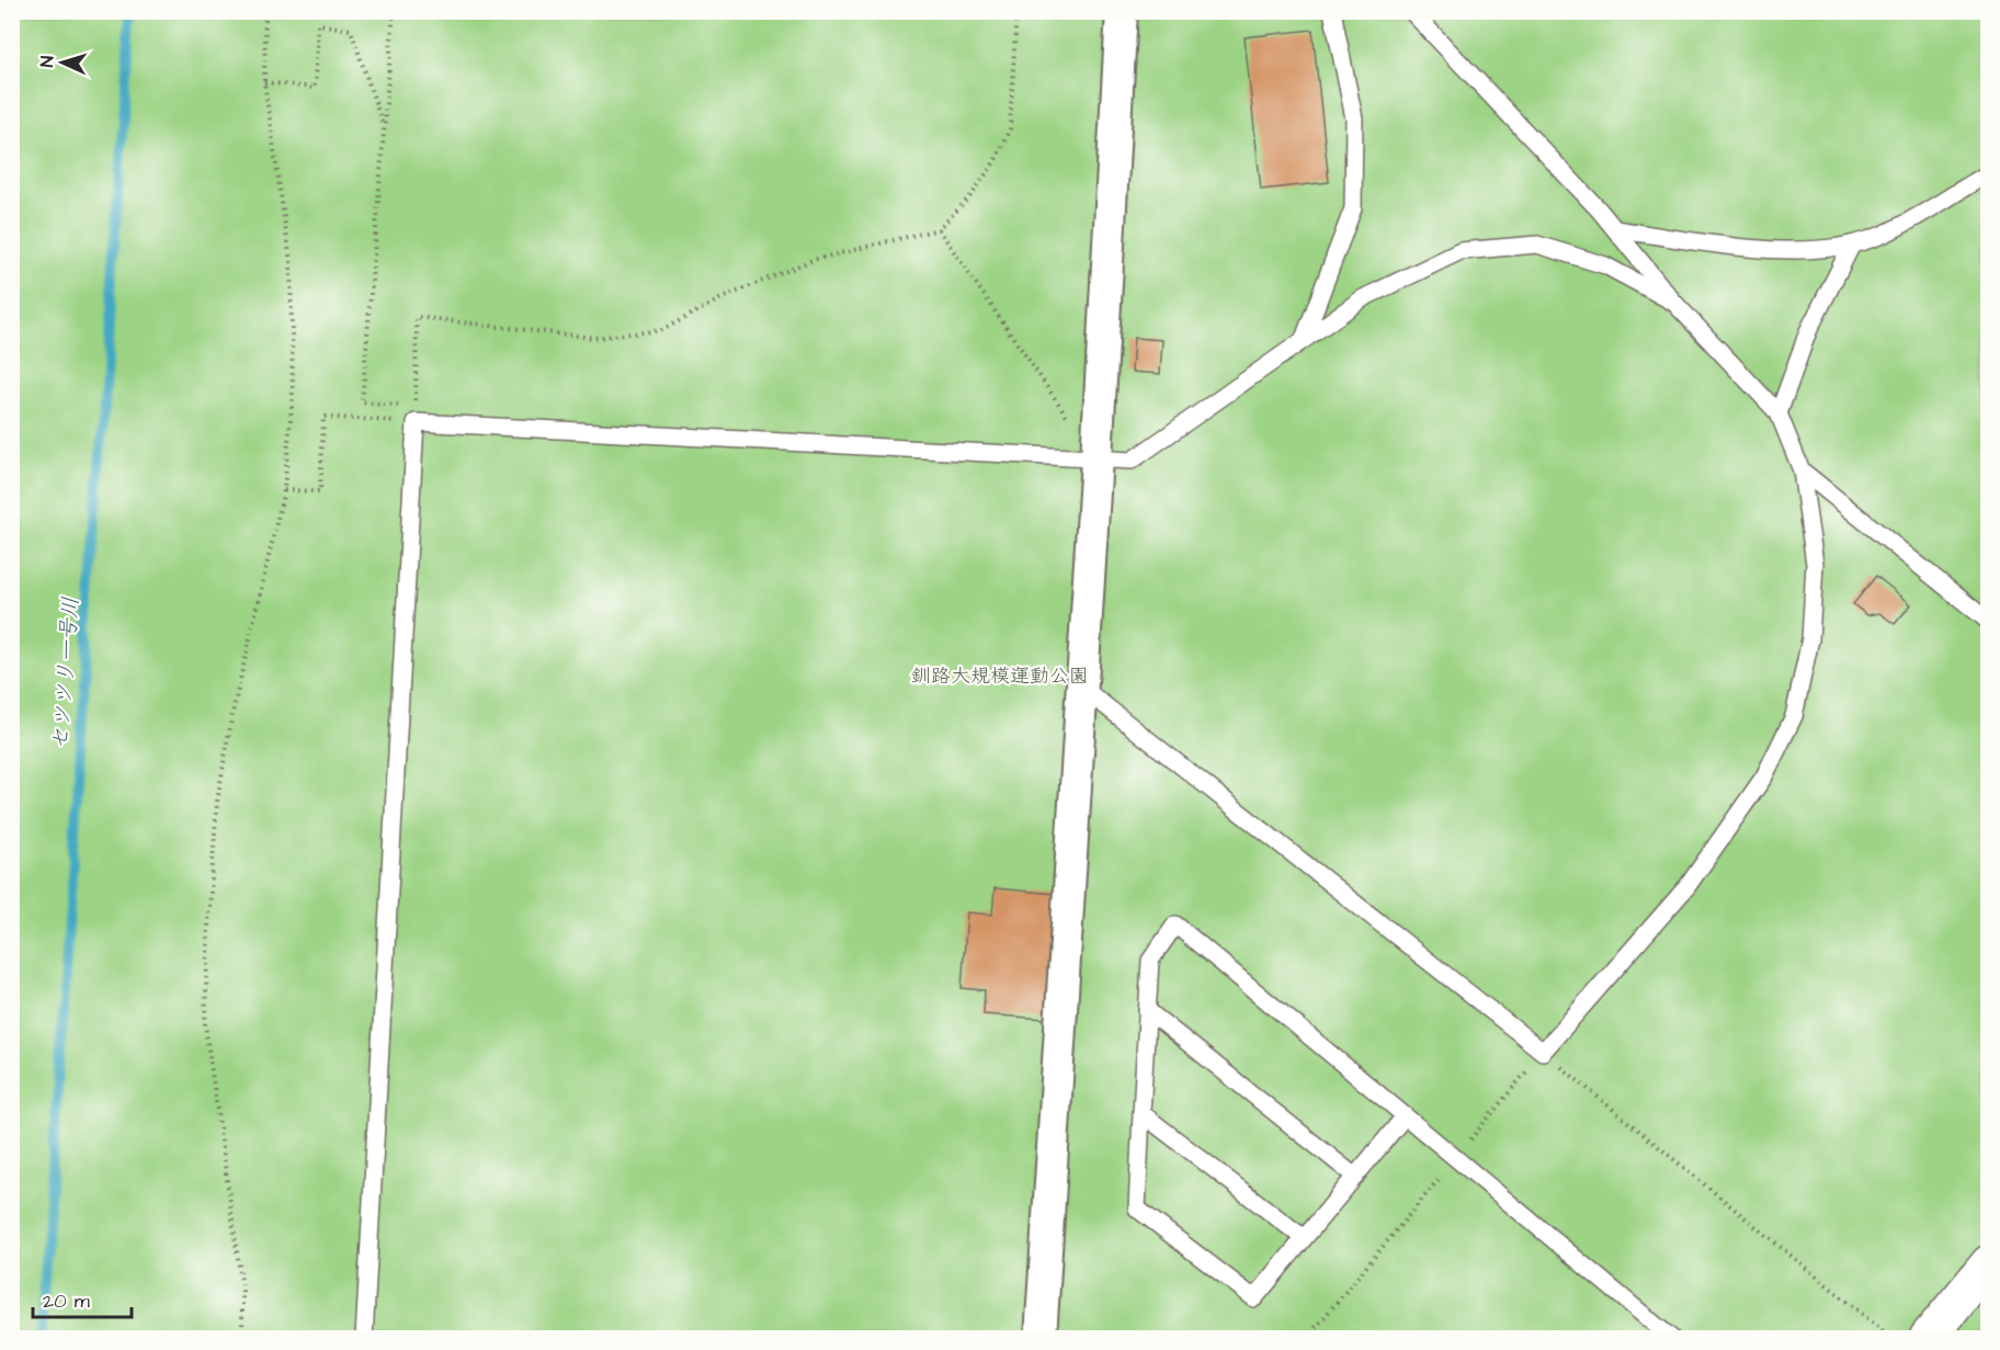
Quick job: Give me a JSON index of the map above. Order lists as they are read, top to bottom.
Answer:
{
  "water": ["セツツリ一号川"],
  "parks": ["釧路大規模運動公園"],
  "scale_bar": "20 m",
  "north": "left"
}
